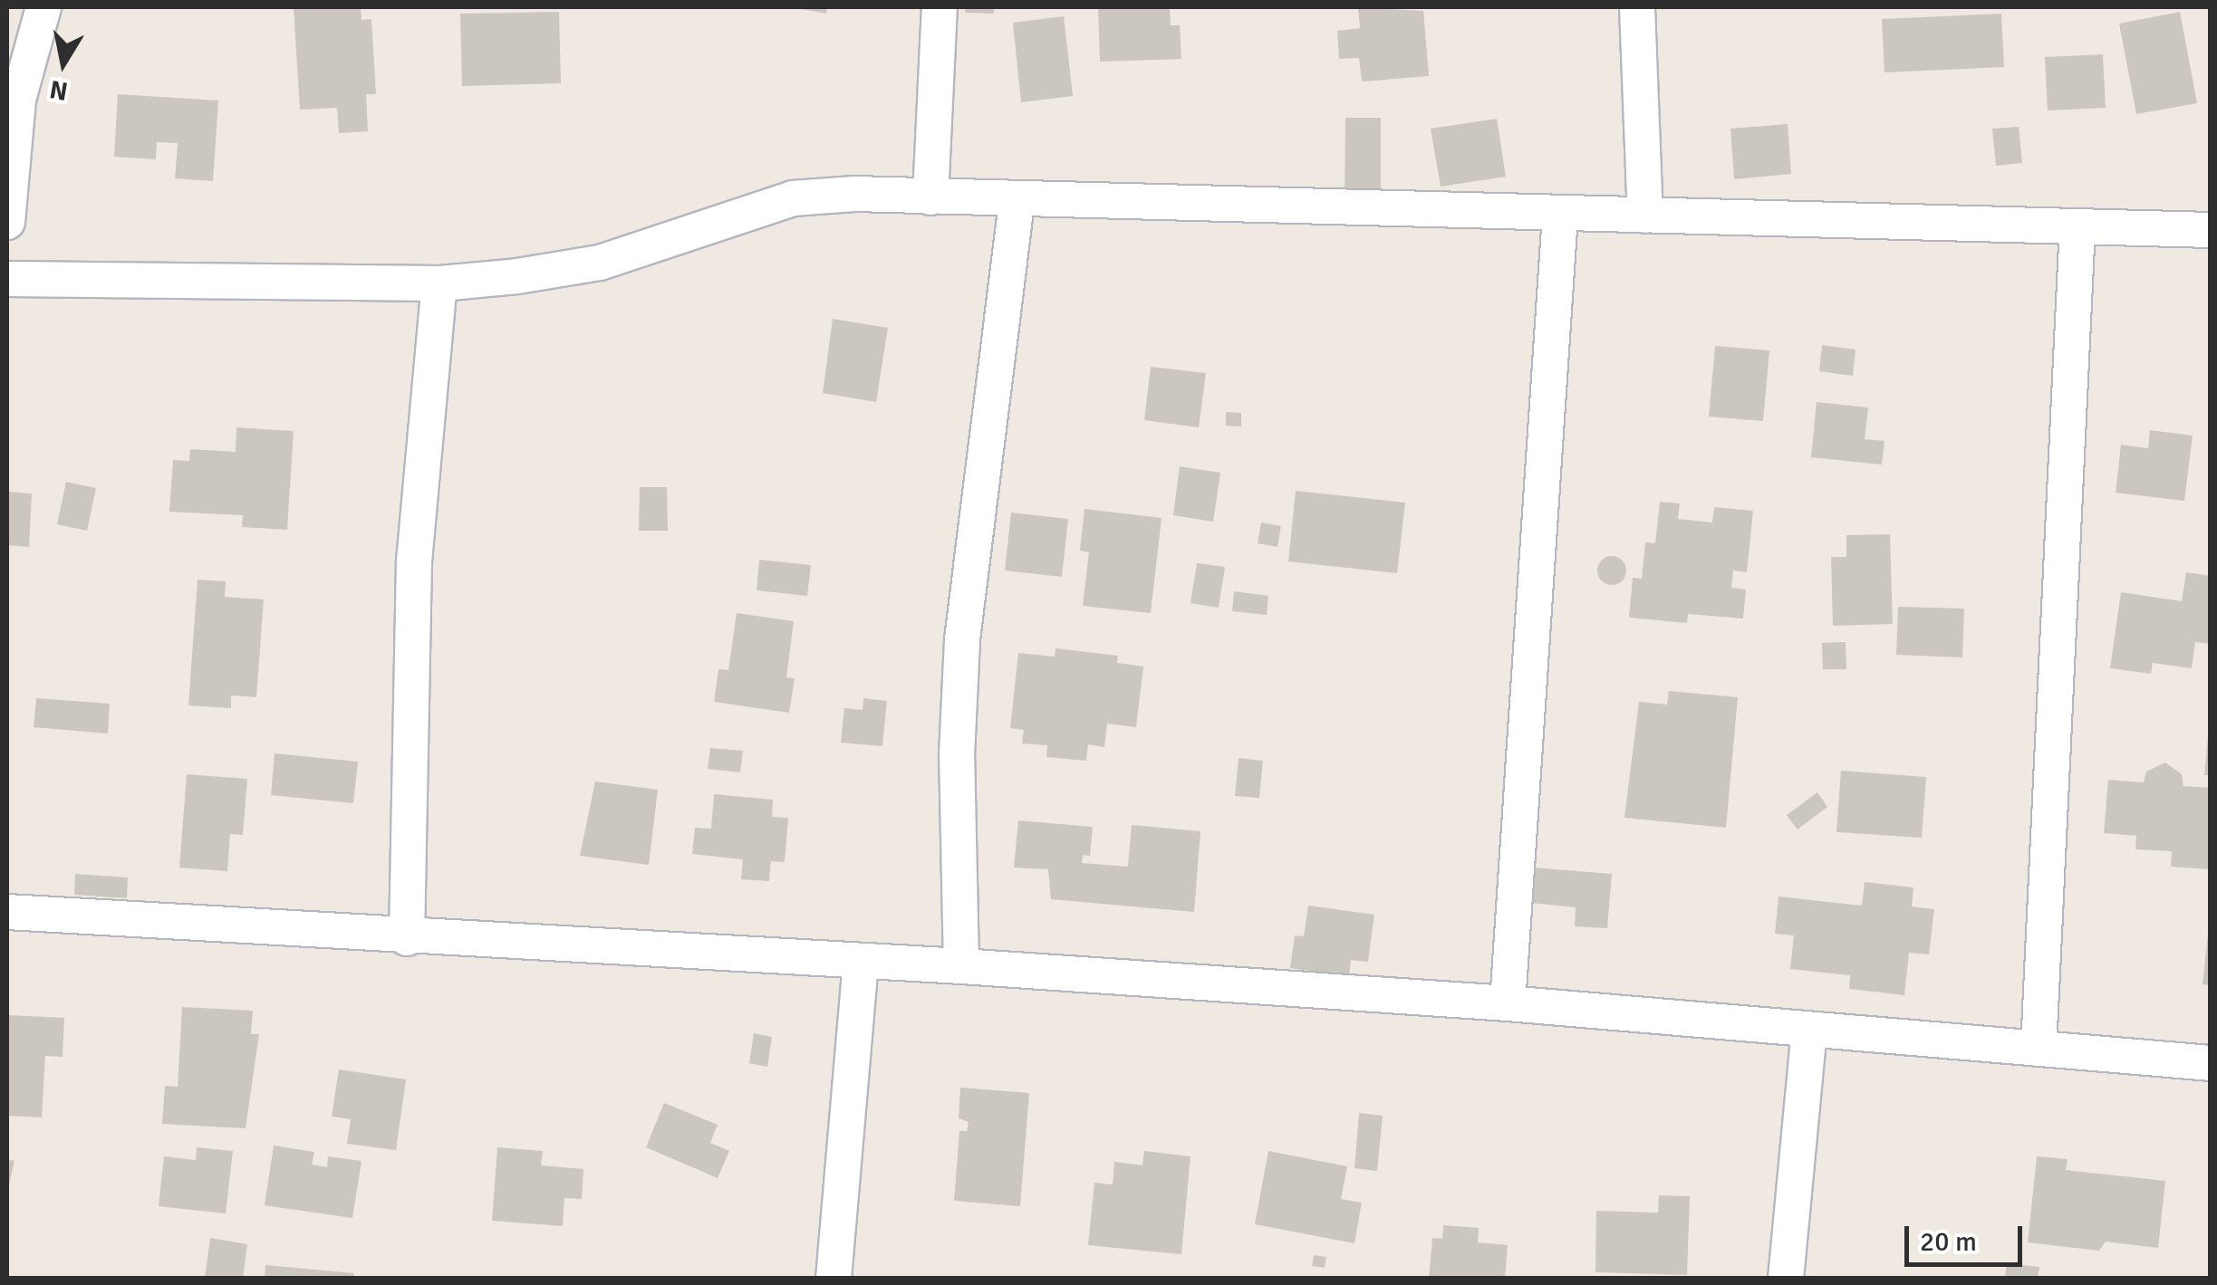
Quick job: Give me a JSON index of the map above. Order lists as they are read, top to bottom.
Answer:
{
  "scale_bar": "20 m",
  "north": "bottom"
}
